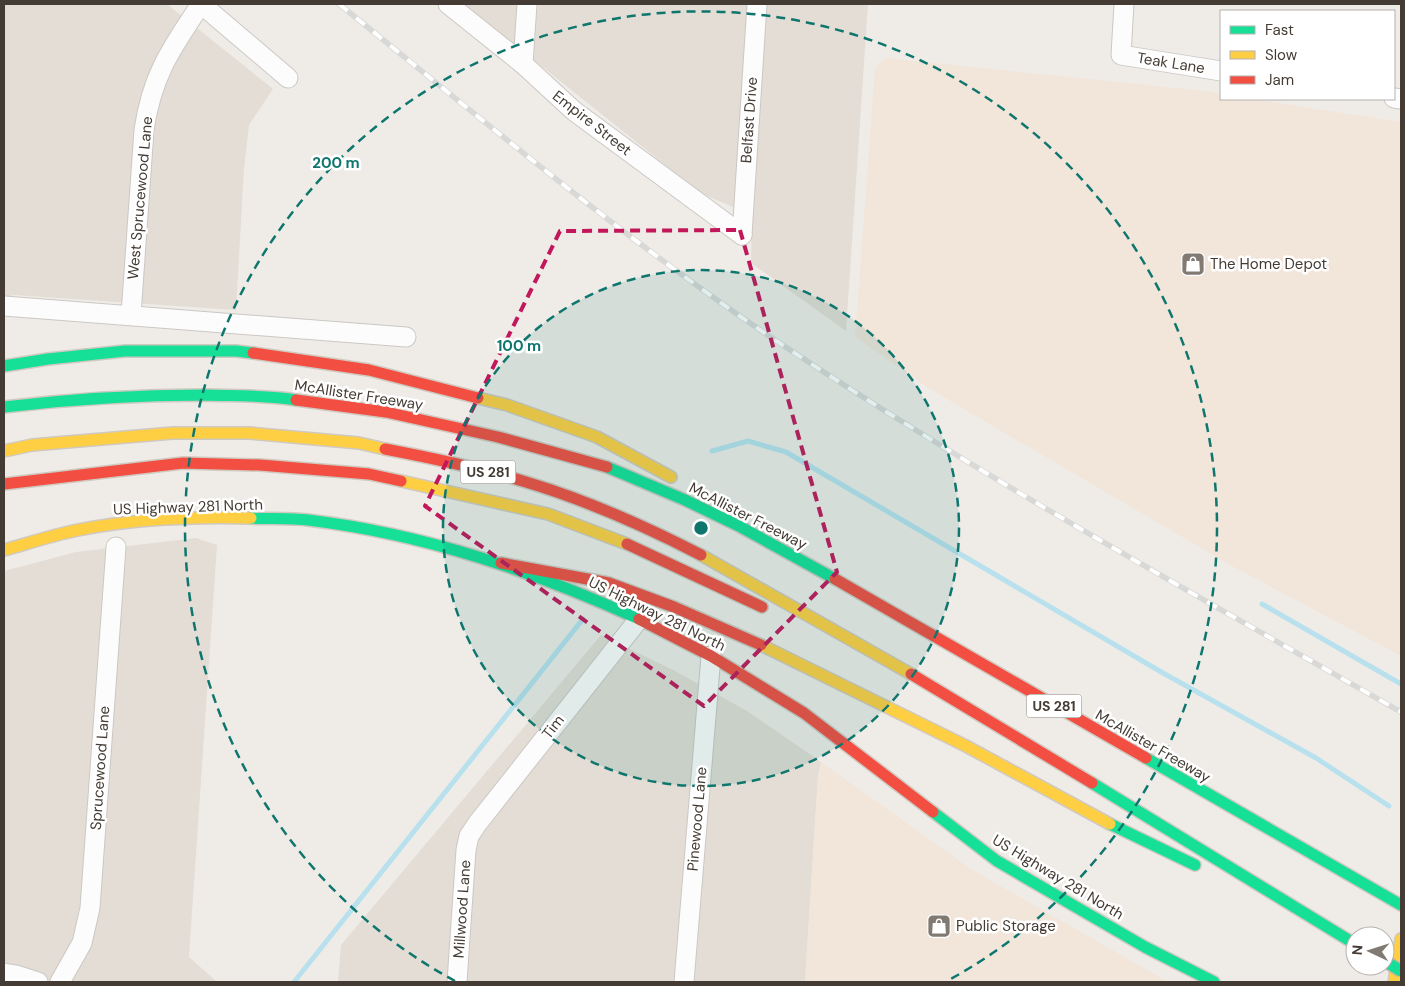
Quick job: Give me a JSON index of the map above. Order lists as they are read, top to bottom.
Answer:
{
  "streets": {
    "main road": ["McAllister Freeway", "US 281", "US Highway 281 North"],
    "street": [
      "Teak Lane",
      "Belfast Drive",
      "Empire Street",
      "West Sprucewood Lane",
      "Tim",
      "Sprucewood Lane",
      "Pinewood Lane",
      "Millwood Lane"
    ]
  },
  "crossings": [
    ["Belfast Drive", "Empire Street"],
    ["US Highway 281 North", "Tim"],
    ["US Highway 281 North", "Pinewood Lane"],
    ["Tim", "Millwood Lane"]
  ],
  "places": {
    "shop": ["The Home Depot", "Public Storage"]
  },
  "legend": ["Fast", "Slow", "Jam"],
  "north": "left",
  "rings": ["200 m", "100 m"]
}
